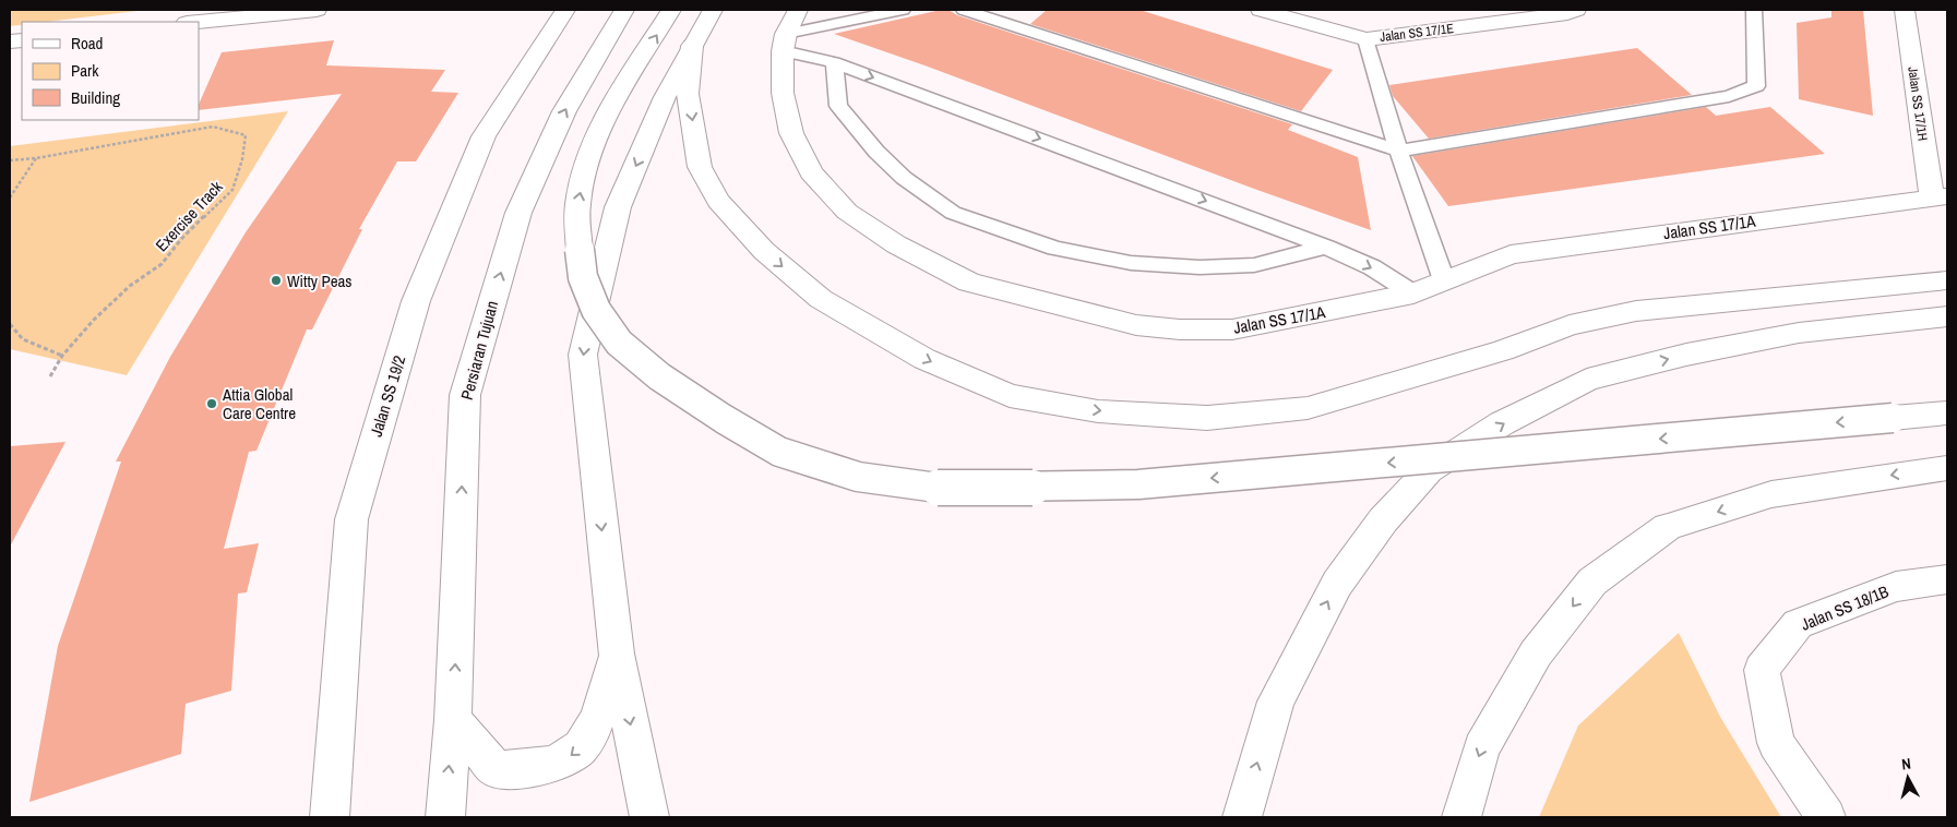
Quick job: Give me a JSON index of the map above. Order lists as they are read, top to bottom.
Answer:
{
  "streets": {
    "main road": [
      "Jalan SS 17/1E",
      "Jalan SS 17/1H",
      "Jalan SS 17/1A",
      "Persiaran Tujuan",
      "Jalan SS 19/2",
      "Jalan SS 18/1B"
    ],
    "path": ["Exercise Track"]
  },
  "crossings": [
    ["Jalan SS 17/1H", "Jalan SS 17/1A"]
  ],
  "places": ["Witty Peas", "Attia Global Care Centre"],
  "legend": ["Road", "Park", "Building"],
  "north": "top"
}
